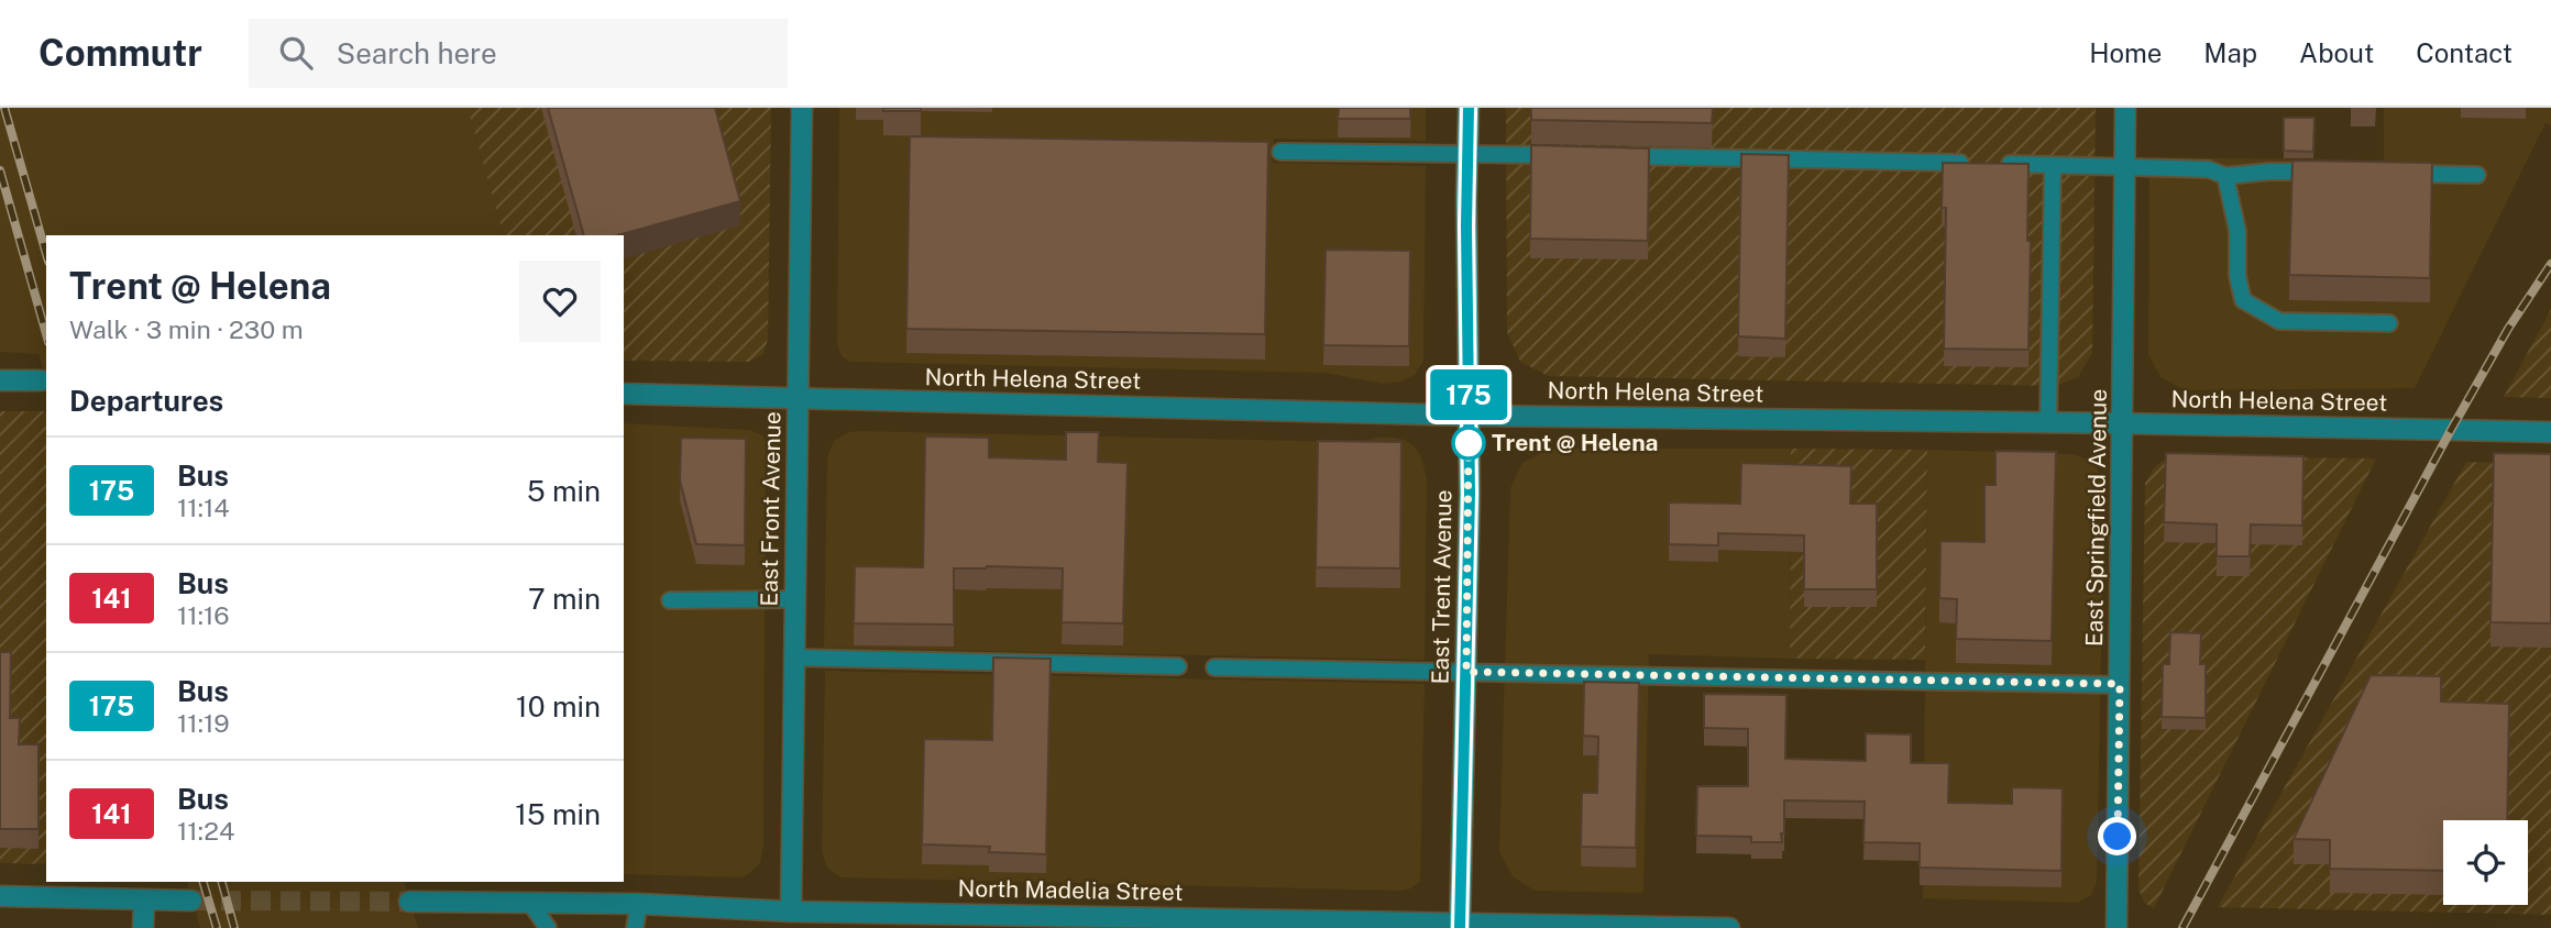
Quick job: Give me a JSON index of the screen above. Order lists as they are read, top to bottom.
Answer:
{
  "streets": {
    "main road": ["East Trent Avenue"],
    "street": [
      "North Helena Street",
      "East Front Avenue",
      "East Springfield Avenue",
      "North Madelia Street"
    ]
  },
  "crossings": [
    ["North Helena Street", "East Front Avenue"],
    ["North Helena Street", "East Springfield Avenue"],
    ["North Helena Street", "East Trent Avenue"],
    ["East Front Avenue", "North Madelia Street"],
    ["East Trent Avenue", "North Madelia Street"]
  ],
  "places": ["Trent @ Helena"],
  "lines": ["bus line 175"],
  "page": {
    "header": "Commutr",
    "search": "Search here",
    "nav": [
      "Home",
      "Map",
      "About",
      "Contact"
    ],
    "on_map": "175",
    "heading": [
      ["Trent @ Helena", "Walk · 3 min · 230 m"],
      "Departures"
    ],
    "list": [
      {
        "mark": "175",
        "name": "Bus",
        "note": "11:14",
        "value": "5 min"
      },
      {
        "mark": "141",
        "name": "Bus",
        "note": "11:16",
        "value": "7 min"
      },
      {
        "mark": "175",
        "name": "Bus",
        "note": "11:19",
        "value": "10 min"
      },
      {
        "mark": "141",
        "name": "Bus",
        "note": "11:24",
        "value": "15 min"
      }
    ]
  }
}
